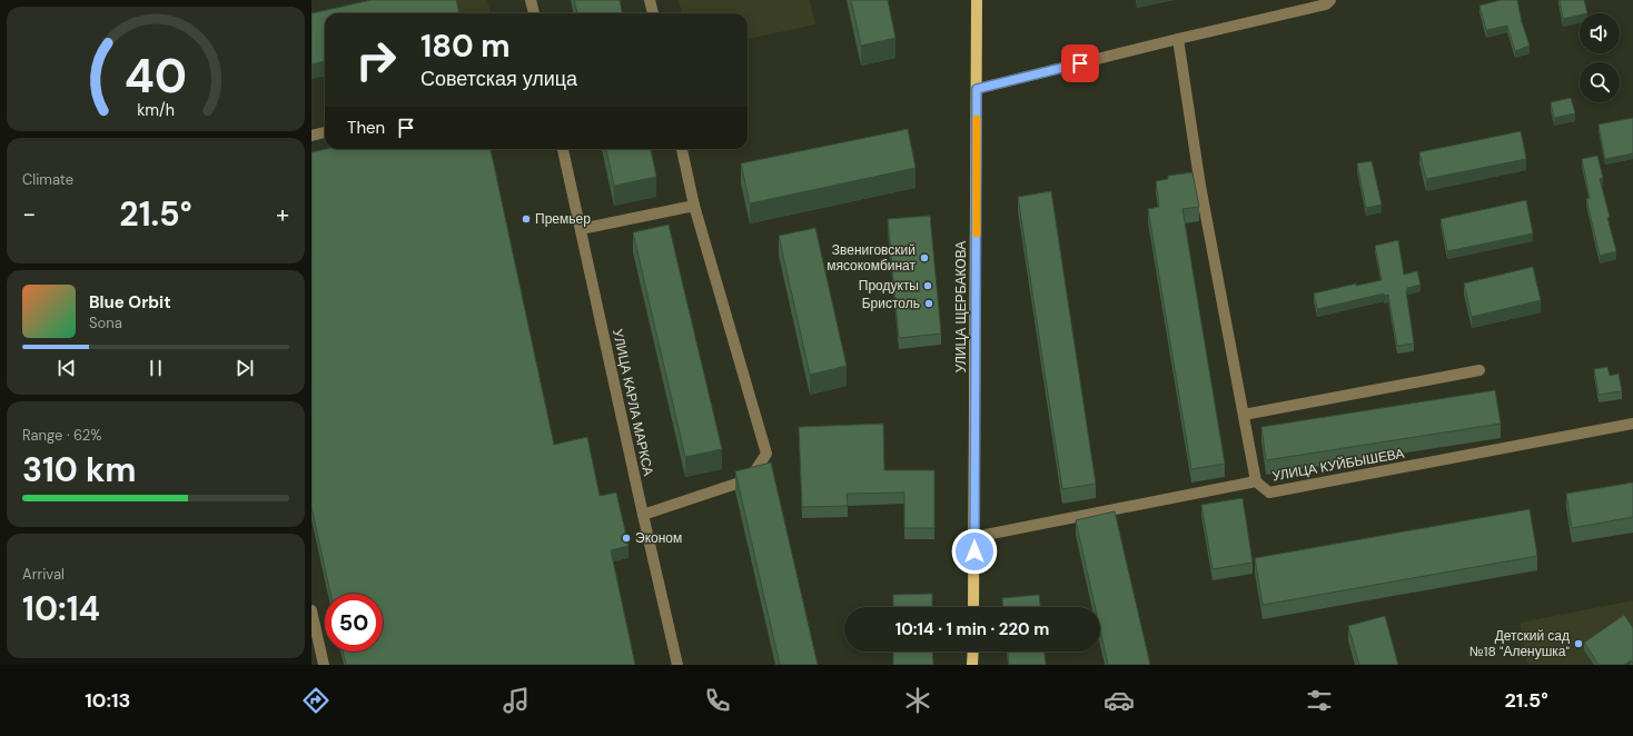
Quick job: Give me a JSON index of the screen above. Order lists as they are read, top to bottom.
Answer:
{
  "streets": {
    "main road": ["УЛИЦА ЩЕРБАКОВА"],
    "street": ["УЛИЦА КАРЛА МАРКСА", "УЛИЦА КУЙБЫШЕВА"]
  },
  "crossings": [
    ["УЛИЦА ЩЕРБАКОВА", "УЛИЦА КУЙБЫШЕВА"]
  ],
  "places": [
    "Премьер",
    "Звениговский мясокомбинат",
    "Продукты",
    "Бристоль",
    "Эконом",
    "Детский сад №18 \"Аленушка\""
  ],
  "page": {
    "turn": ["180 m", "Советская улица"],
    "then": "Then",
    "tile": [
      "Climate",
      ["Range · 62%", "310 km"],
      ["Arrival", "10:14"]
    ],
    "heat": ["−", "21.5°", "+"],
    "song": ["Blue Orbit", "Sona"],
    "limit": "50",
    "trip": "10:14 · 1 min · 220 m",
    "tabs": ["10:13", "21.5°"],
    "gauge": ["40", "km/h"]
  }
}
